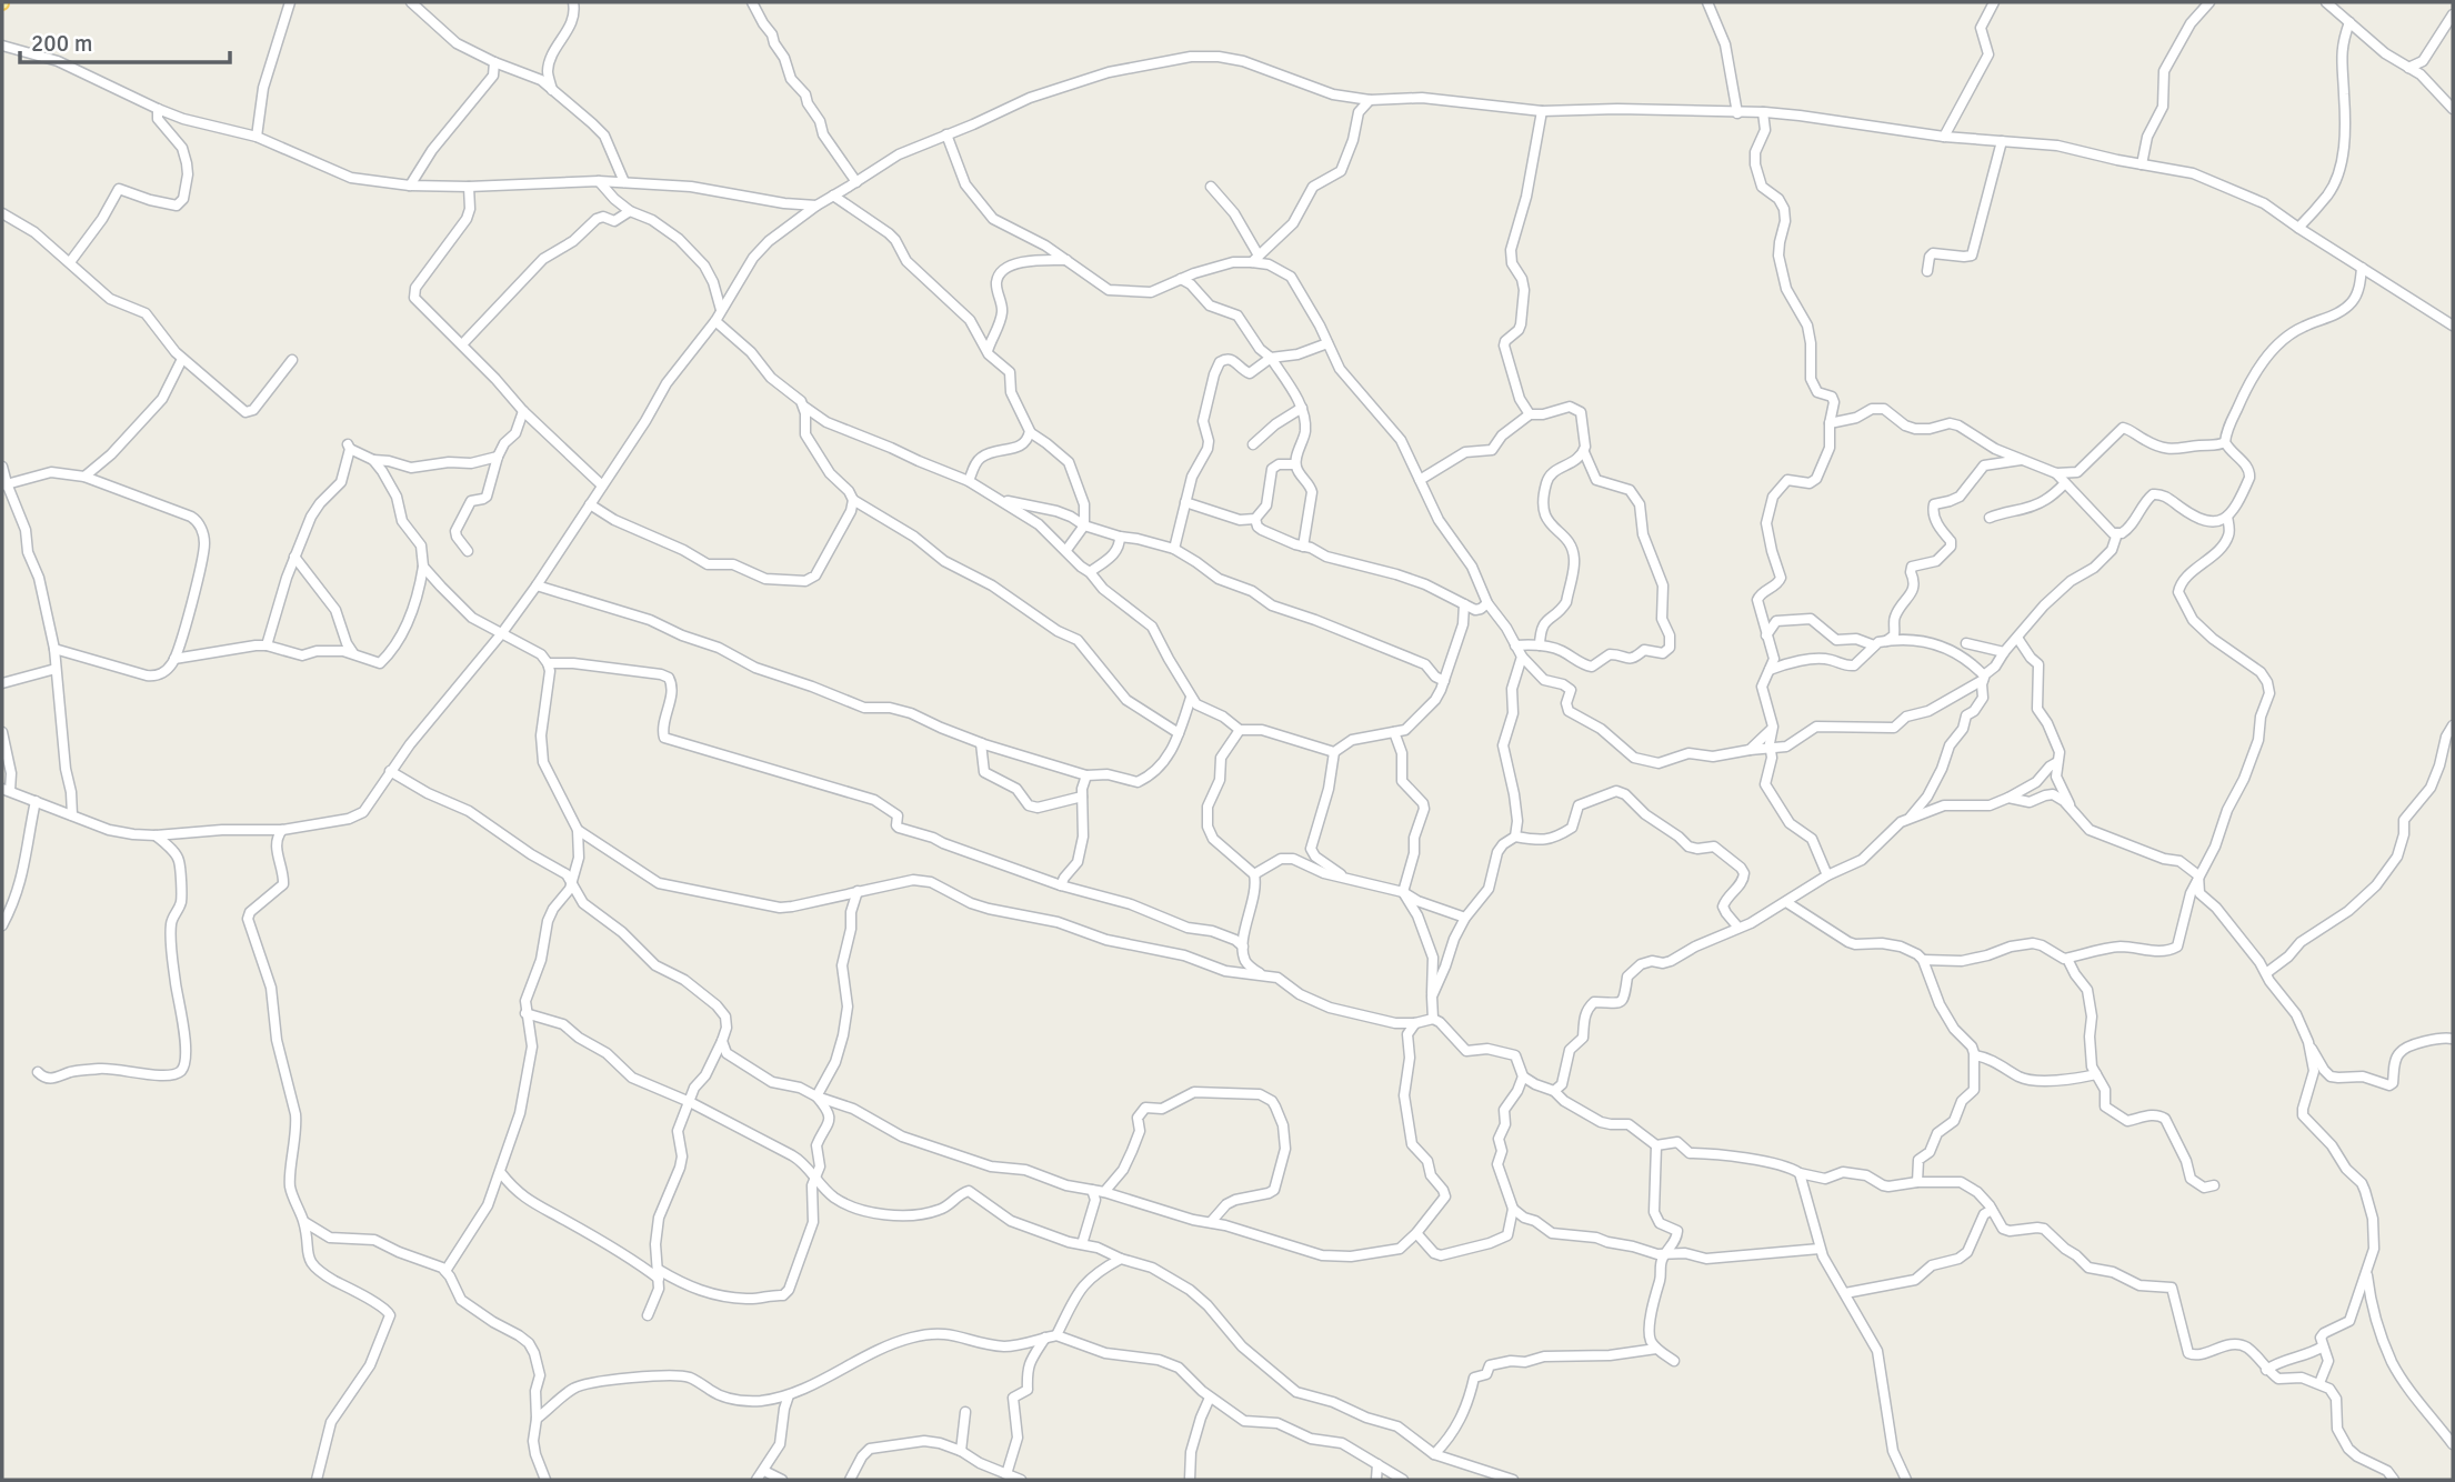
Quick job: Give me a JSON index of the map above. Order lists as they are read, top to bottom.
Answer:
{
  "scale_bar": "200 m"
}
